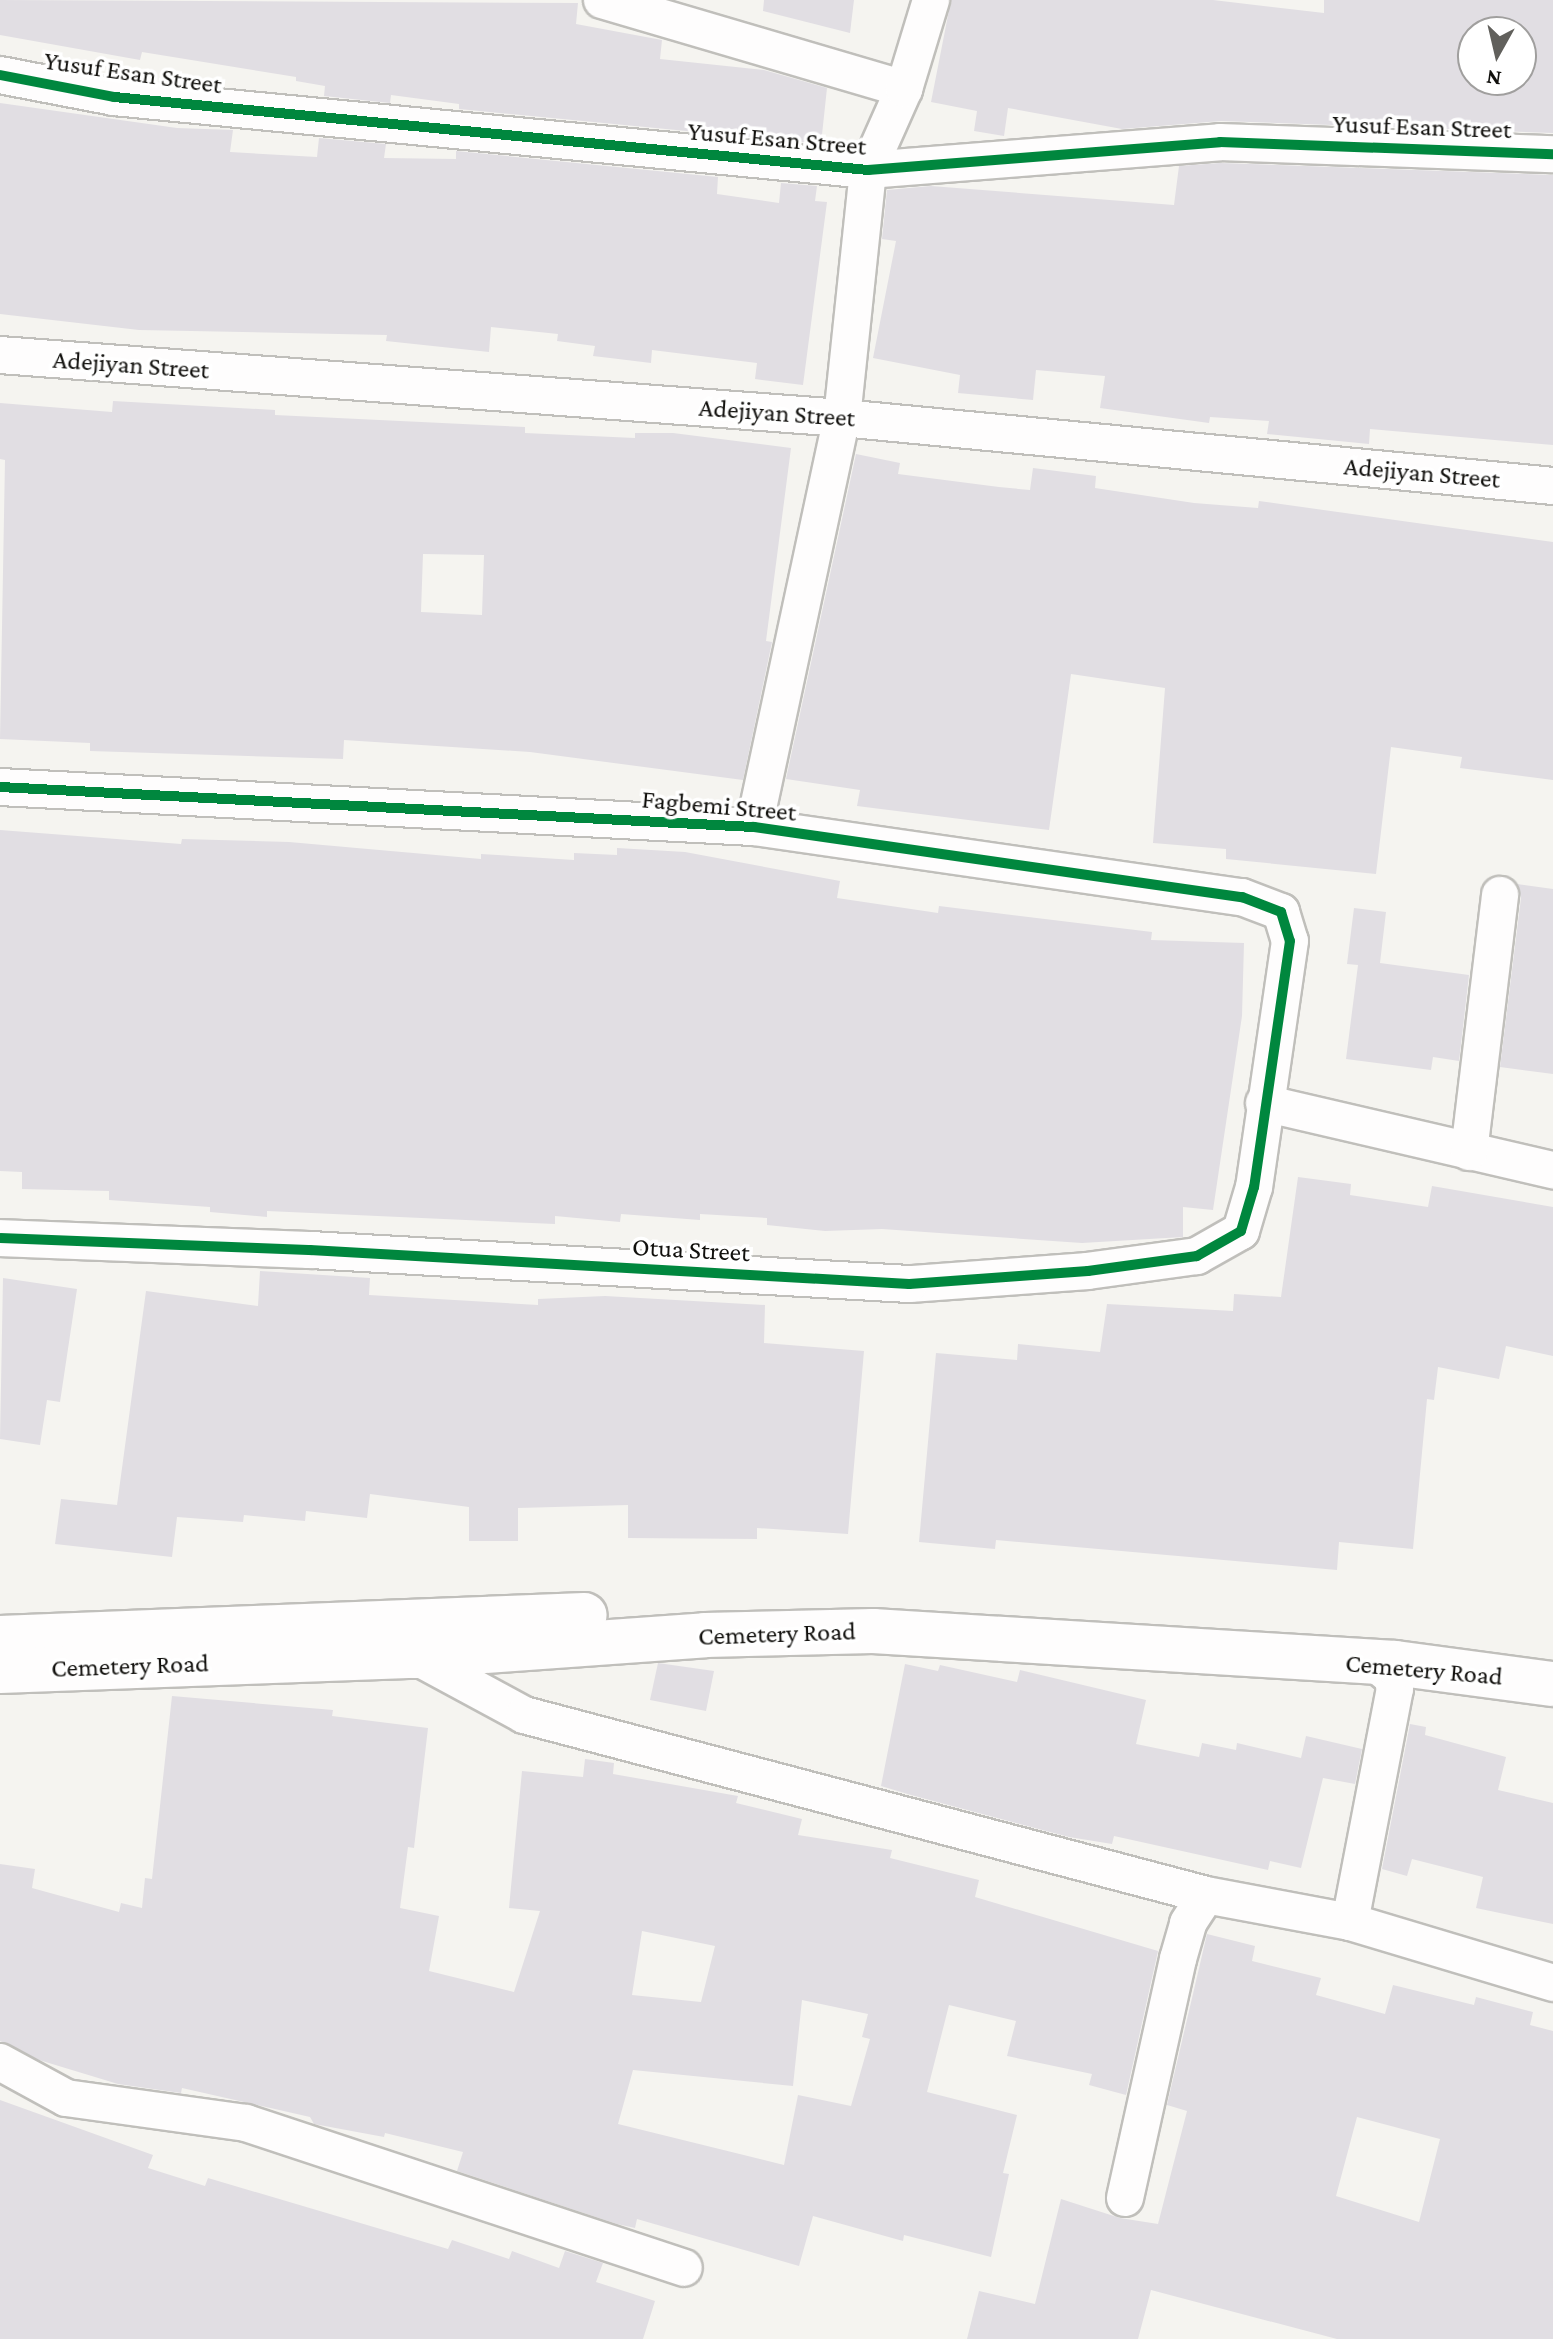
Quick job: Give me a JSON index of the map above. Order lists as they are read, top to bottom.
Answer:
{
  "streets": {
    "main road": ["Cemetery Road"],
    "street": [
      "Yusuf Esan Street",
      "Adejiyan Street",
      "Fagbemi Street",
      "Otua Street"
    ]
  },
  "crossings": [
    ["Fagbemi Street", "Otua Street"]
  ],
  "north": "bottom"
}
